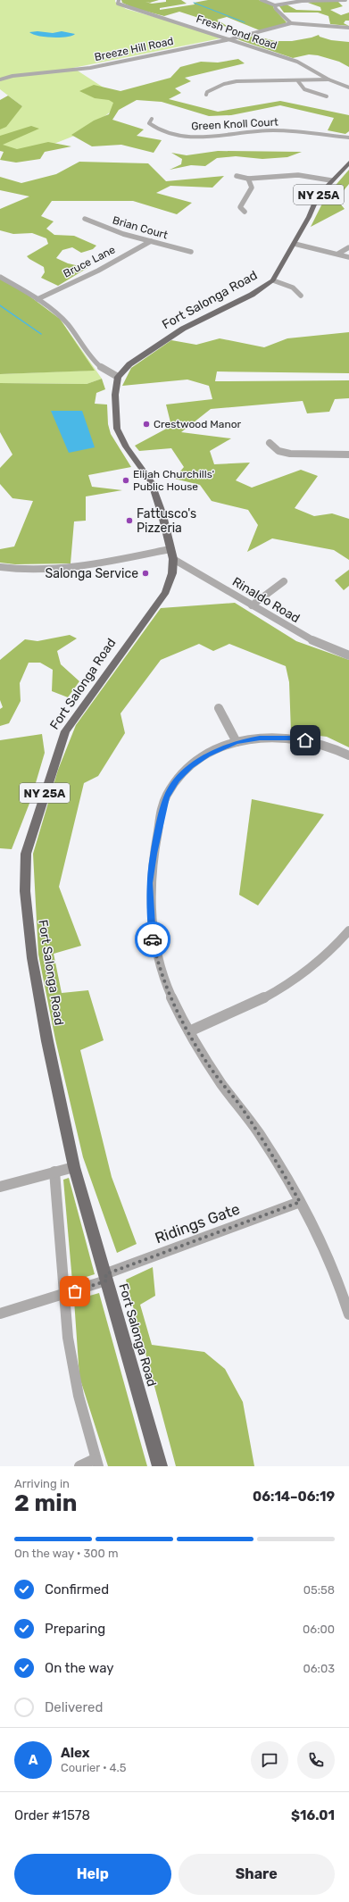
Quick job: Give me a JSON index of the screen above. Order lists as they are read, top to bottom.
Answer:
{
  "streets": {
    "main road": ["NY 25A", "Fort Salonga Road"],
    "street": [
      "Fresh Pond Road",
      "Breeze Hill Road",
      "Green Knoll Court",
      "Brian Court",
      "Bruce Lane",
      "Rinaldo Road",
      "Ridings Gate"
    ]
  },
  "crossings": [
    ["Fresh Pond Road", "Breeze Hill Road"],
    ["Brian Court", "Bruce Lane"],
    ["Fort Salonga Road", "Rinaldo Road"],
    ["Fort Salonga Road", "Ridings Gate"]
  ],
  "places": [
    "Crestwood Manor",
    "Elijah Churchills' Public House",
    "Fattusco's Pizzeria",
    "Salonga Service"
  ],
  "page": {
    "heading": ["2 min", "Arriving in", "06:14–06:19"],
    "panel": [
      "Alex",
      "Courier · 4.5",
      "Order #1578",
      "$16.01"
    ],
    "bar": "On the way · 300 m",
    "list": [
      ["Confirmed", "05:58"],
      ["Preparing", "06:00"],
      ["On the way", "06:03"],
      "Delivered"
    ],
    "round": "A",
    "buttons": ["Help", "Share"]
  }
}
